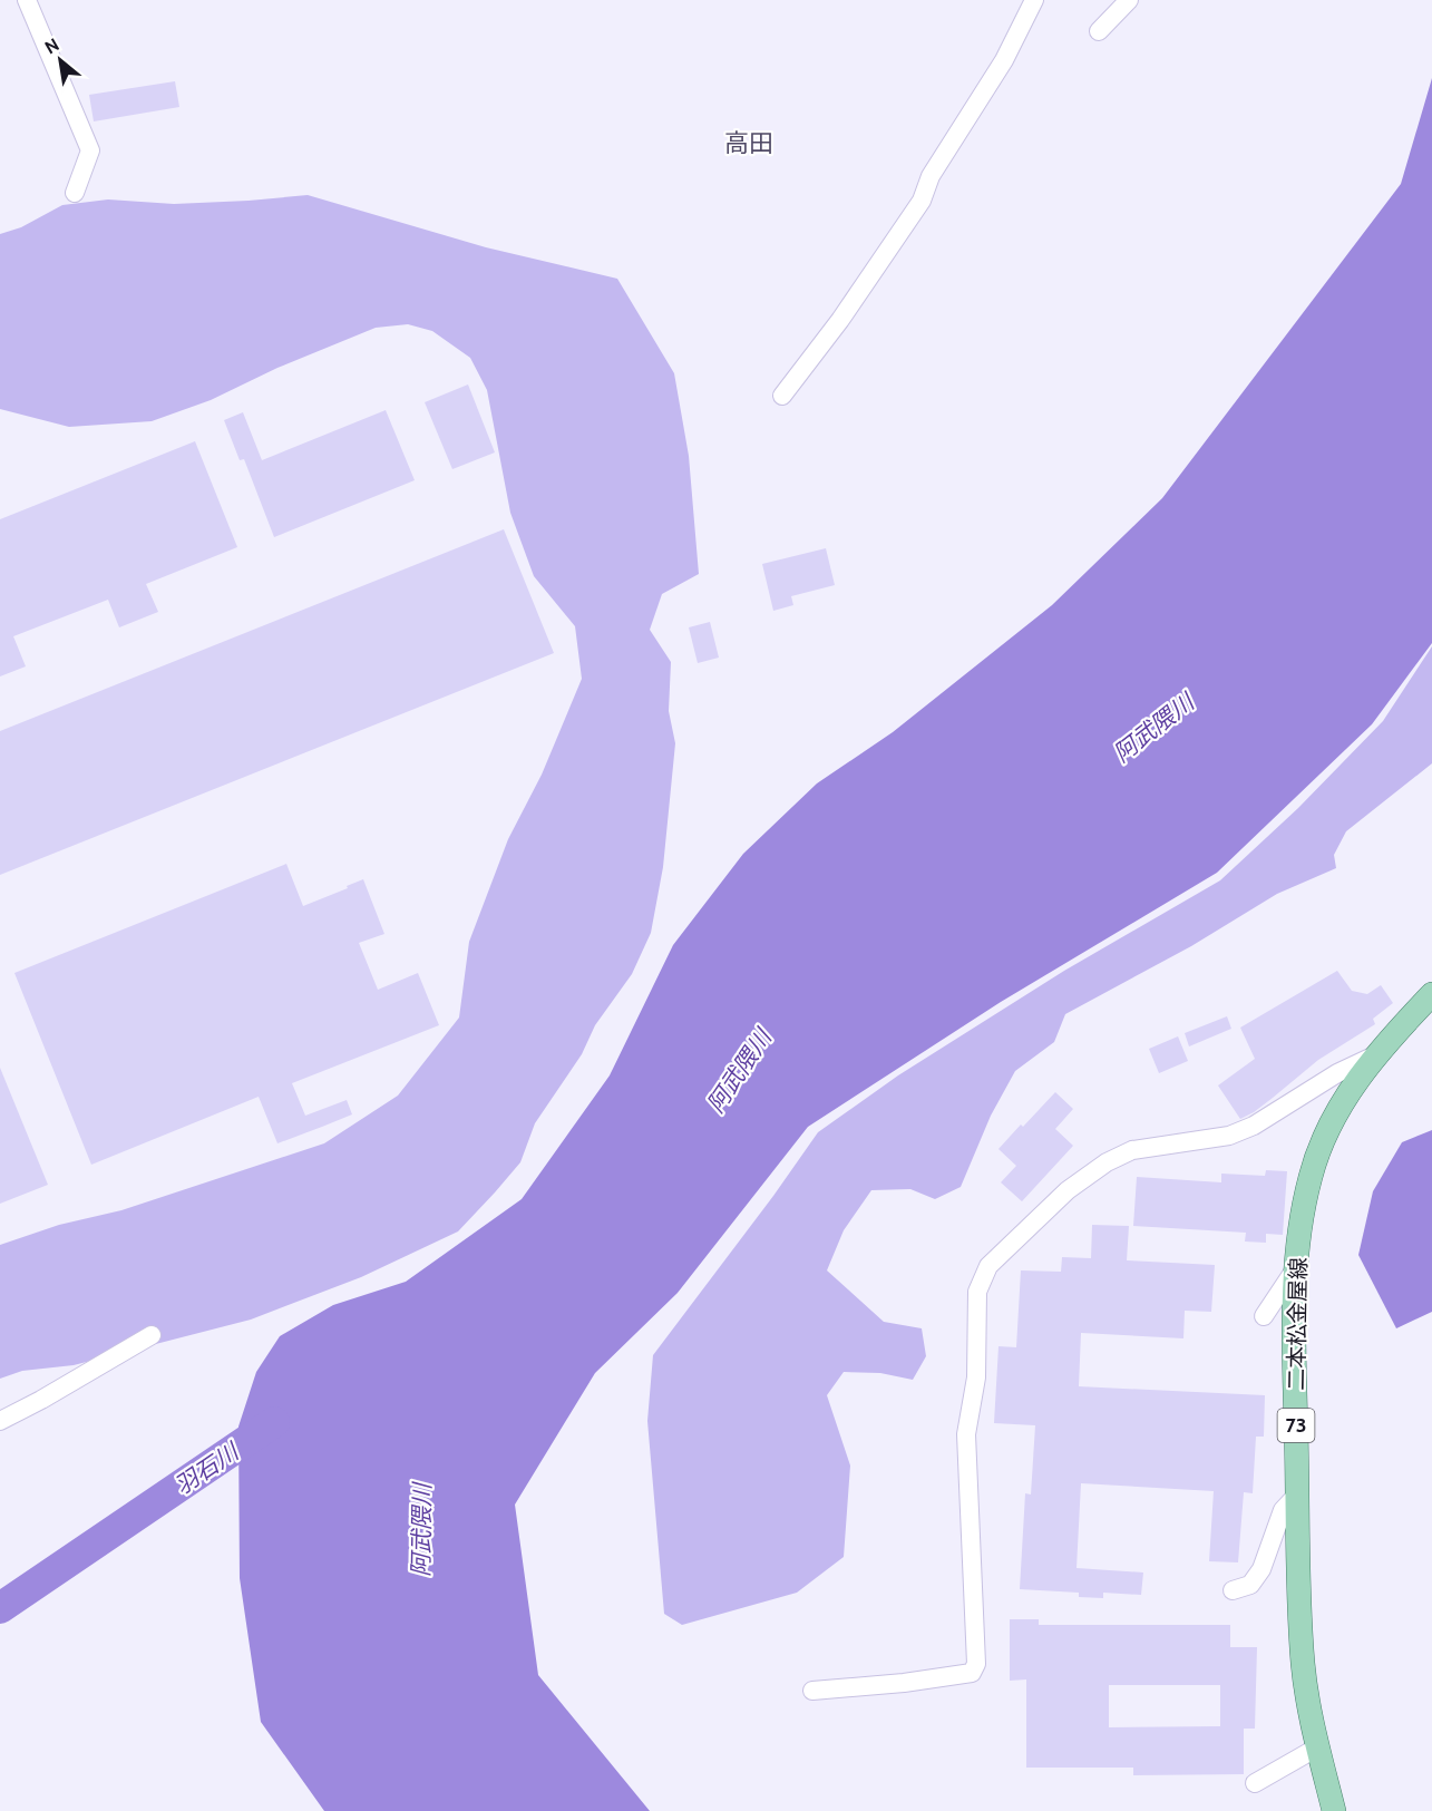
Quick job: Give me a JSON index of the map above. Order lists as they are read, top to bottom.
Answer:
{
  "streets": {
    "main road": ["二本松金屋線", "73"]
  },
  "districts": ["高田"],
  "water": ["阿武隈川", "羽石川"],
  "north": "top left"
}
